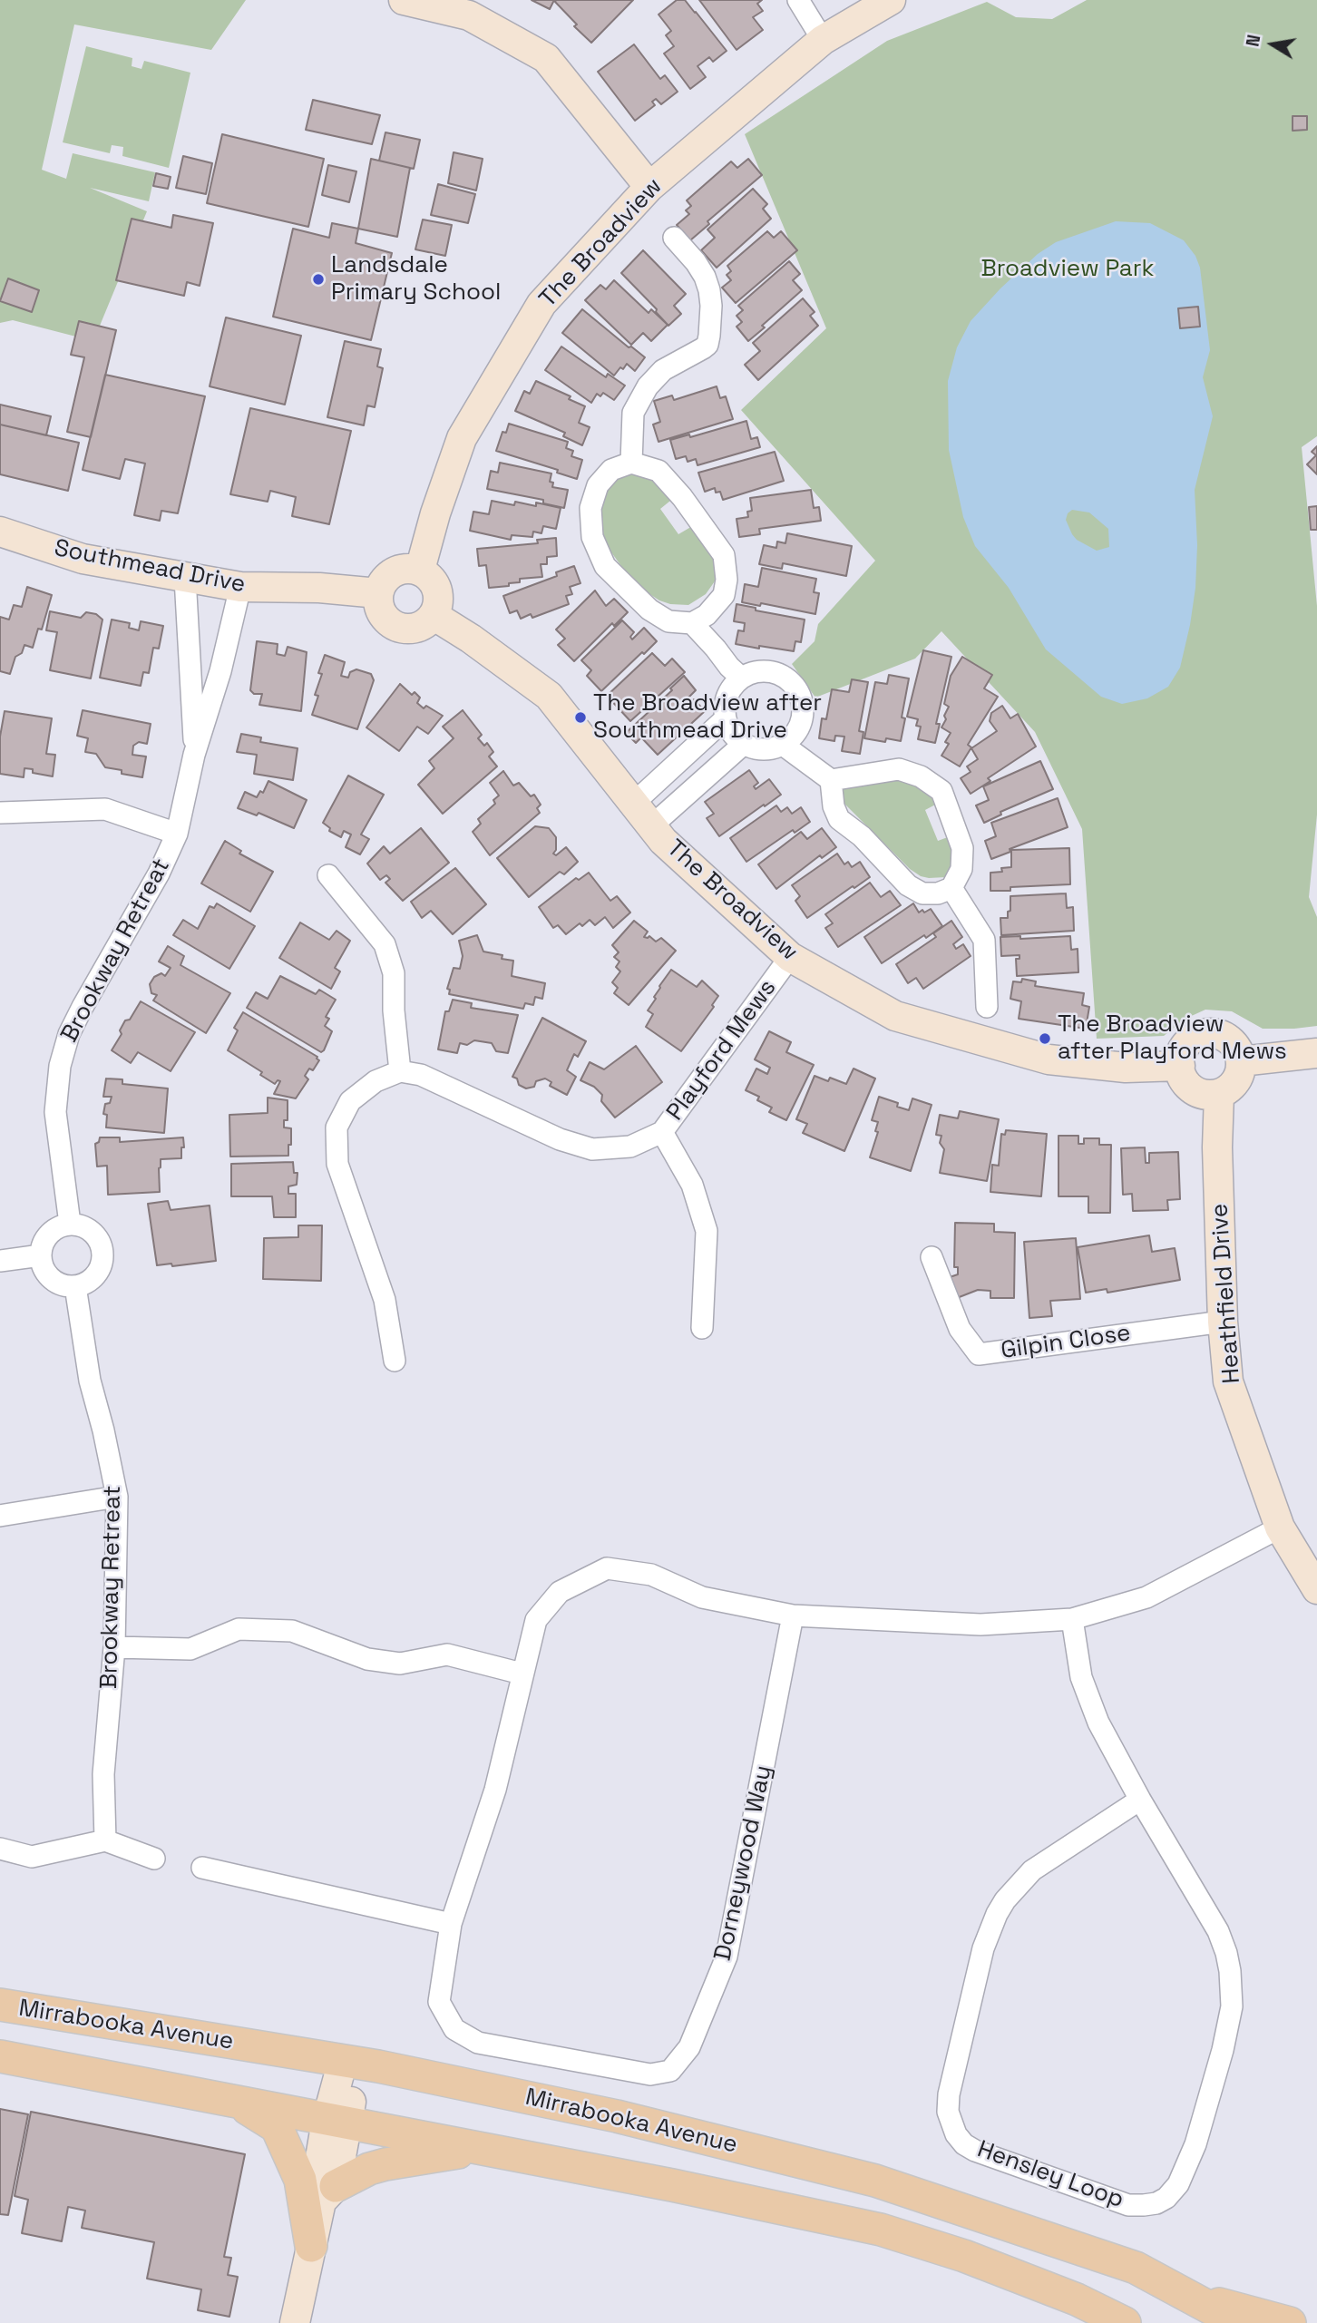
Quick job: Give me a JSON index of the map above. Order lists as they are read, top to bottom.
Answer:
{
  "streets": {
    "main road": ["Mirrabooka Avenue"],
    "street": [
      "The Broadview",
      "Southmead Drive",
      "Brookway Retreat",
      "Playford Mews",
      "Heathfield Drive",
      "Gilpin Close",
      "Dorneywood Way",
      "Hensley Loop"
    ]
  },
  "crossings": [
    ["The Broadview", "Southmead Drive"],
    ["The Broadview", "Playford Mews"],
    ["The Broadview", "Heathfield Drive"],
    ["Southmead Drive", "Brookway Retreat"],
    ["Heathfield Drive", "Gilpin Close"],
    ["Heathfield Drive", "Dorneywood Way"],
    ["Dorneywood Way", "Hensley Loop"]
  ],
  "parks": ["Broadview Park"],
  "places": ["Landsdale Primary School", "The Broadview after Southmead Drive", "The Broadview after Playford Mews"],
  "north": "left"
}
